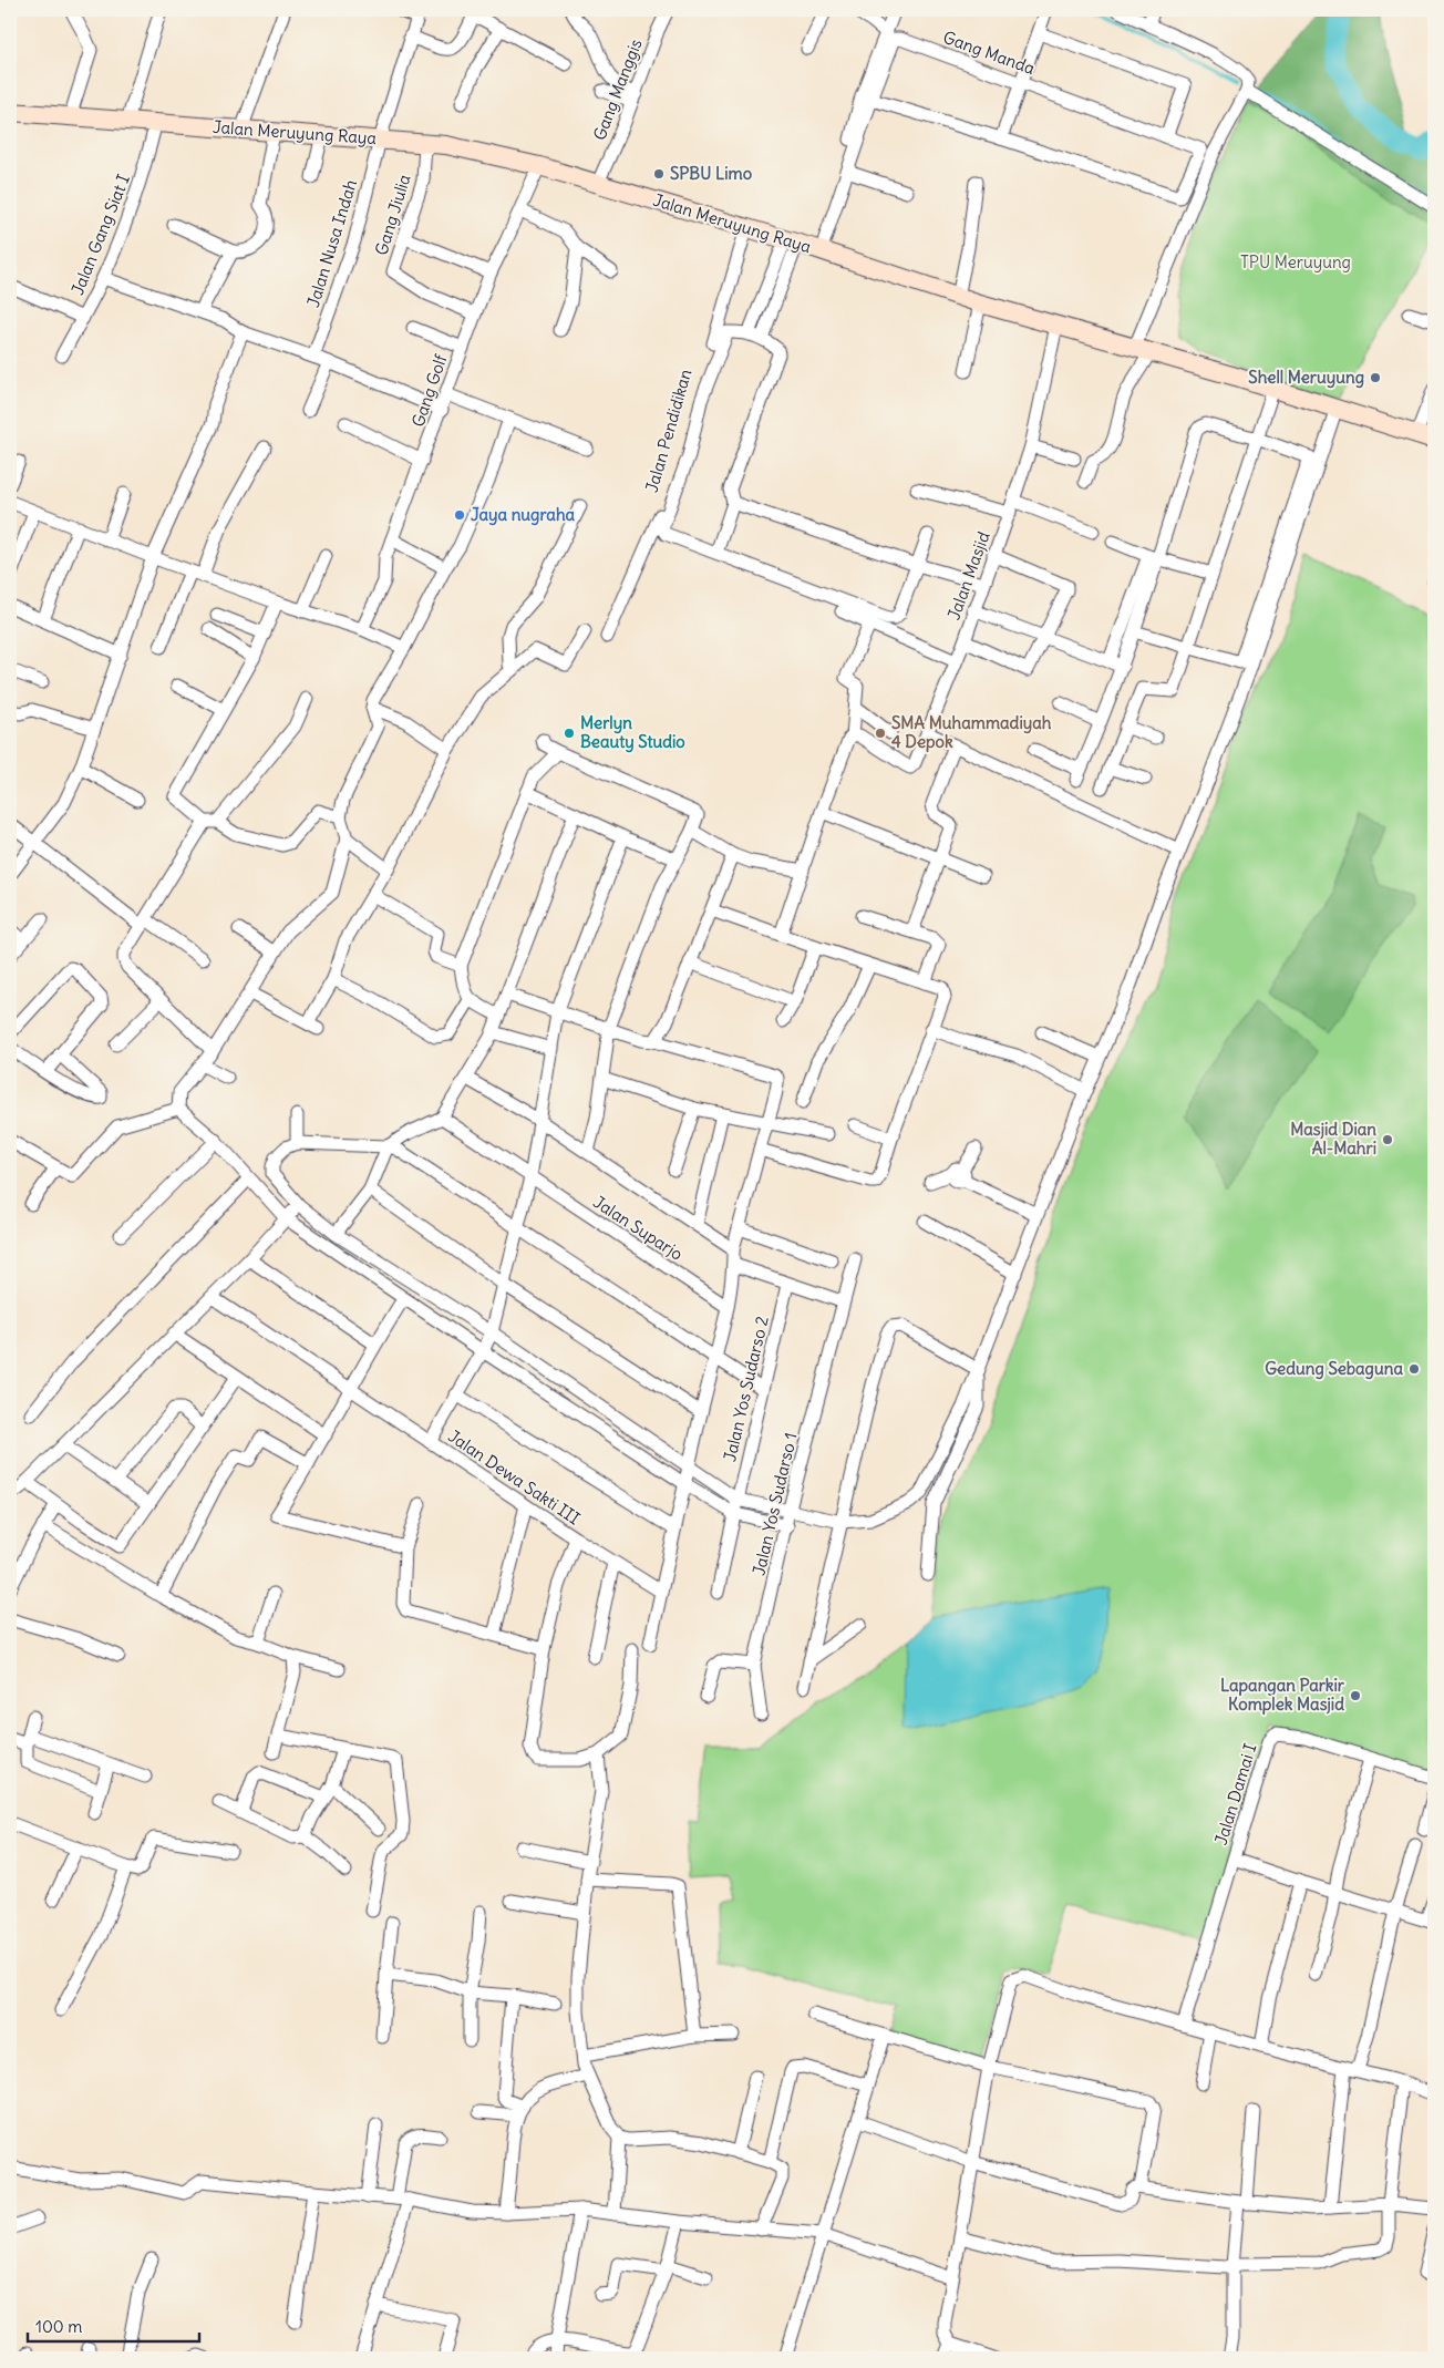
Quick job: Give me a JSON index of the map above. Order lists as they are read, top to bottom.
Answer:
{
  "streets": {
    "main road": ["Jalan Meruyung Raya"],
    "street": [
      "Gang Manda",
      "Gang Manggis",
      "Gang Jiulia",
      "Jalan Gang Siat I",
      "Jalan Nusa Indah",
      "Gang Golf",
      "Jalan Pendidikan",
      "Jalan Masjid",
      "Jalan Suparjo",
      "Jalan Yos Sudarso 2",
      "Jalan Dewa Sakti III",
      "Jalan Yos Sudarso 1",
      "Jalan Damai I"
    ]
  },
  "crossings": [
    ["Gang Manda", "Jalan Meruyung Raya"],
    ["Gang Manggis", "Jalan Meruyung Raya"],
    ["Jalan Meruyung Raya", "Gang Jiulia"],
    ["Jalan Meruyung Raya", "Jalan Gang Siat I"],
    ["Jalan Meruyung Raya", "Jalan Nusa Indah"],
    ["Jalan Meruyung Raya", "Gang Golf"],
    ["Jalan Meruyung Raya", "Jalan Pendidikan"],
    ["Jalan Meruyung Raya", "Jalan Masjid"],
    ["Gang Jiulia", "Gang Golf"]
  ],
  "parks": ["TPU Meruyung"],
  "places": [
    "SPBU Limo",
    "Shell Meruyung",
    "Jaya nugraha",
    "Merlyn Beauty Studio",
    "SMA Muhammadiyah 4 Depok",
    "Masjid Dian Al-Mahri",
    "Gedung Sebaguna",
    "Lapangan Parkir Komplek Masjid"
  ],
  "scale_bar": "100 m"
}
